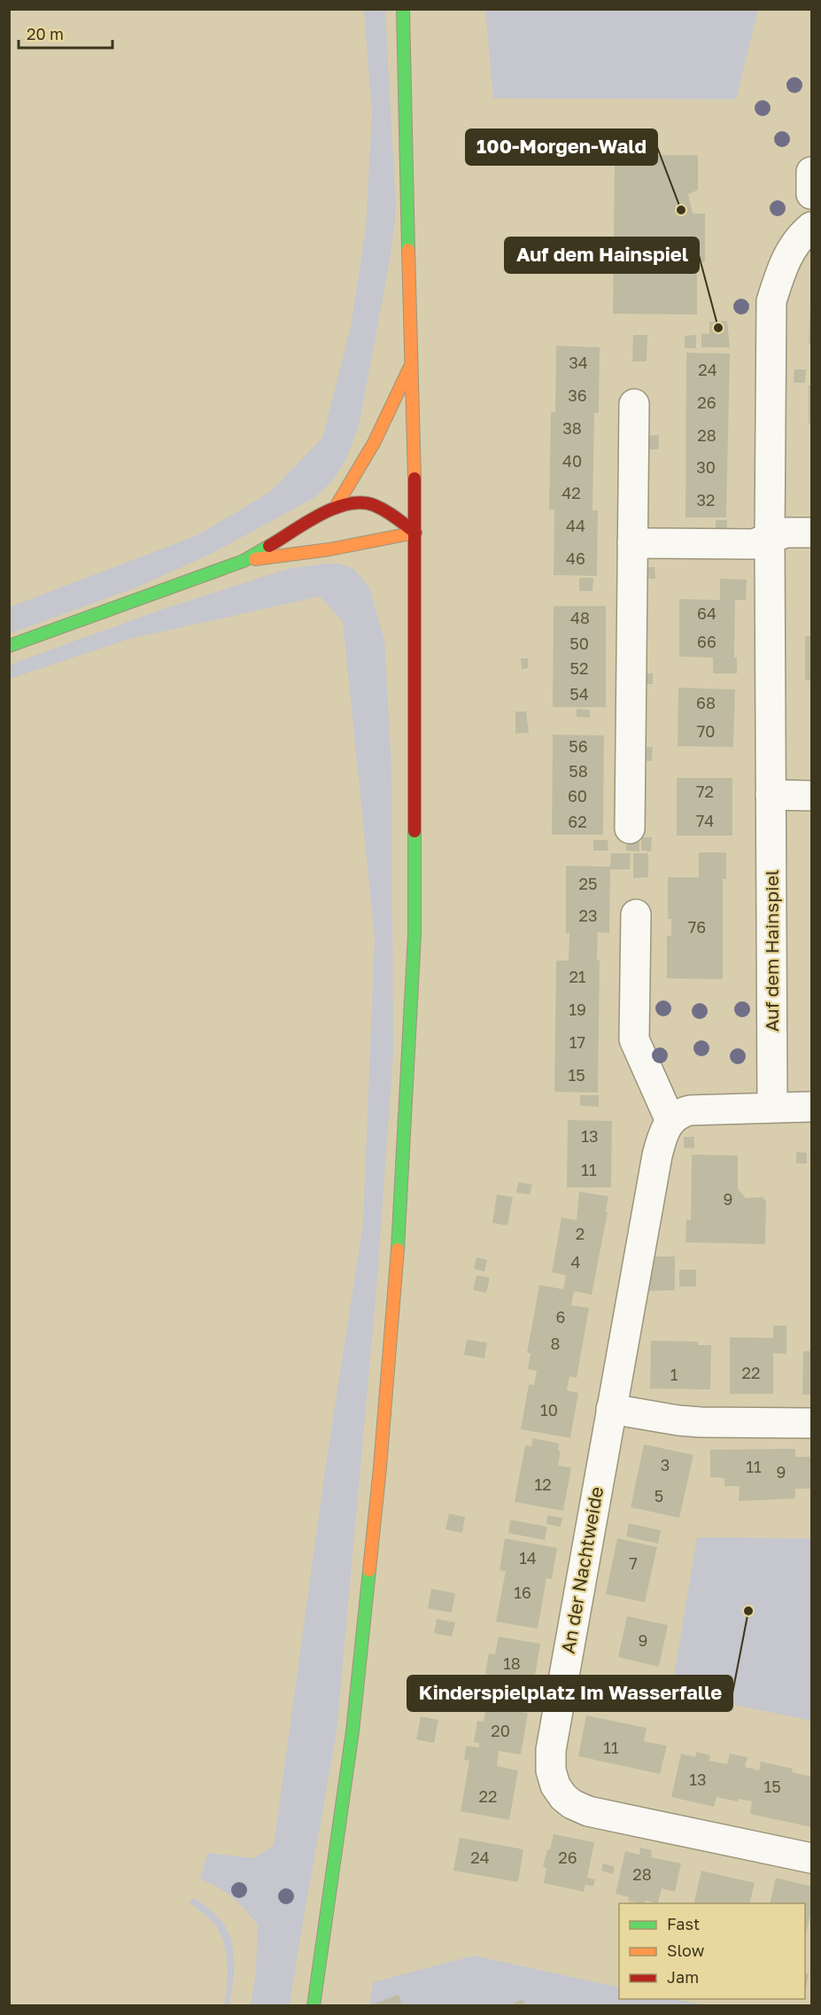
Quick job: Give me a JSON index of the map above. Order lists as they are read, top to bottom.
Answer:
{
  "streets": {
    "street": ["Auf dem Hainspiel", "An der Nachtweide"]
  },
  "places": ["100-Morgen-Wald", "Auf dem Hainspiel", "Kinderspielplatz Im Wasserfalle"],
  "house_numbers": [
    "34",
    "24",
    "36",
    "26",
    "38",
    "28",
    "40",
    "30",
    "42",
    "32",
    "44",
    "46",
    "64",
    "48",
    "66",
    "50",
    "52",
    "54",
    "68",
    "70",
    "56",
    "58",
    "72",
    "60",
    "74",
    "62",
    "25",
    "23",
    "76",
    "21",
    "19",
    "17",
    "15",
    "13",
    "11",
    "9",
    "2",
    "4",
    "6",
    "8",
    "22",
    "1",
    "10",
    "3",
    "11",
    "9",
    "12",
    "5",
    "14",
    "7",
    "16",
    "9",
    "18",
    "20",
    "11",
    "13",
    "15",
    "22",
    "24",
    "26",
    "28"
  ],
  "legend": ["Fast", "Slow", "Jam"],
  "scale_bar": "20 m"
}
